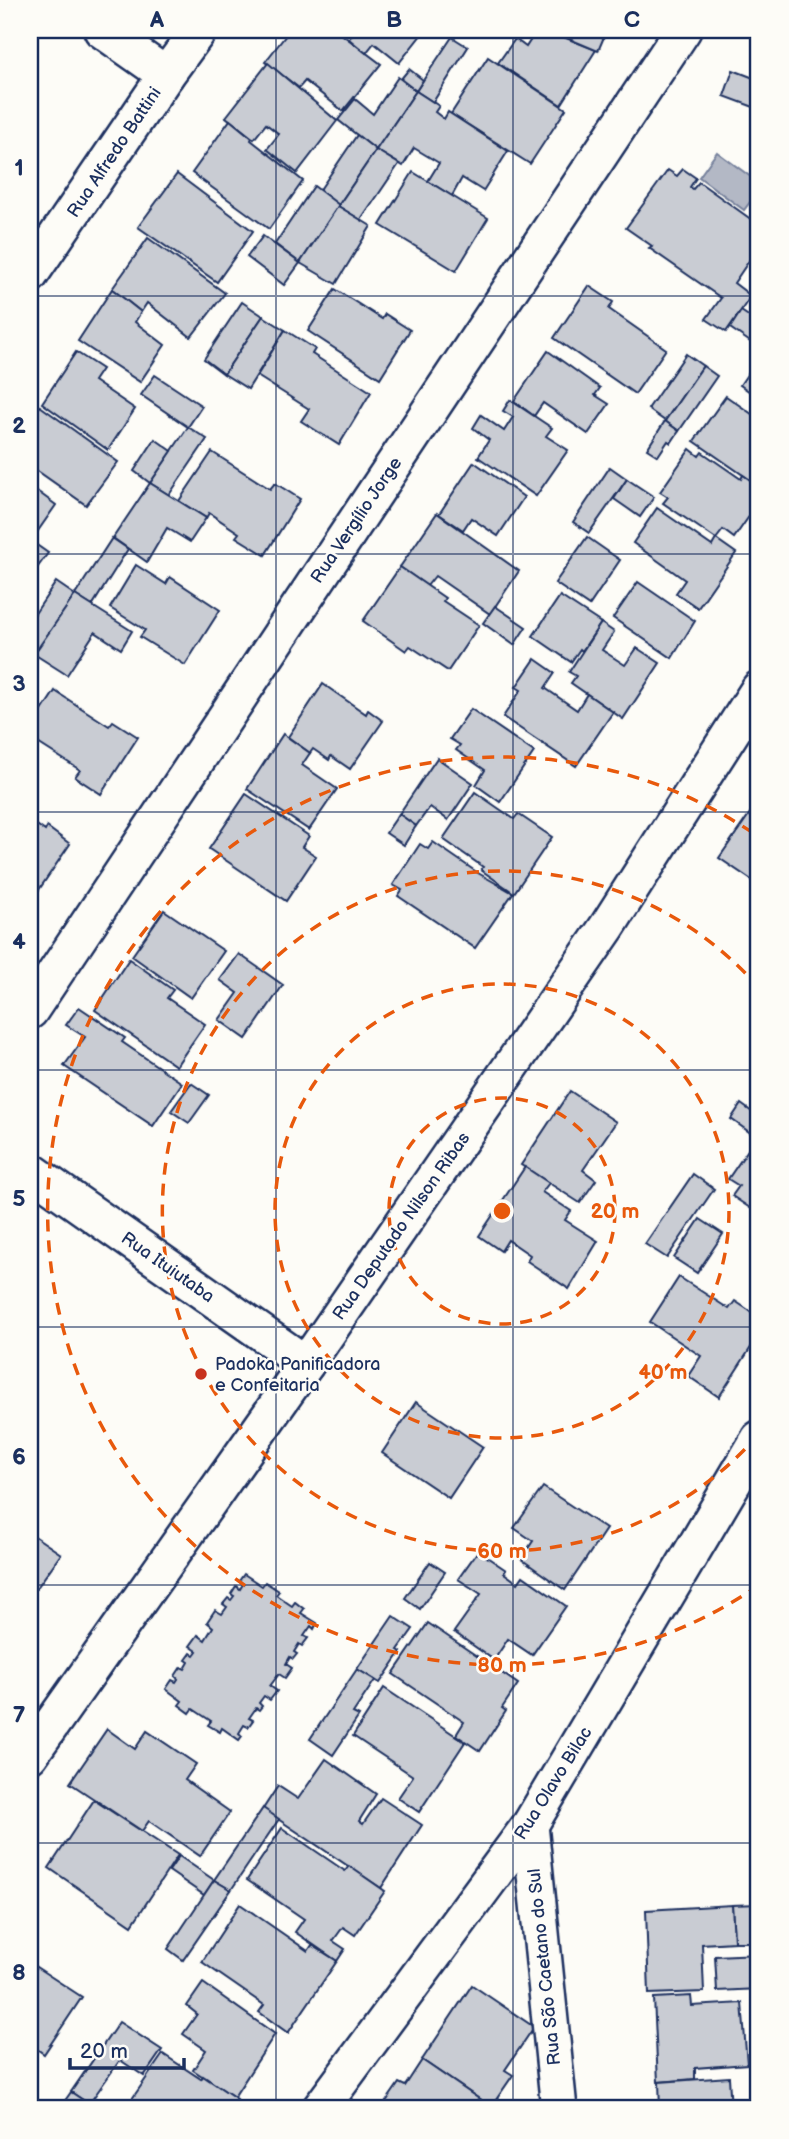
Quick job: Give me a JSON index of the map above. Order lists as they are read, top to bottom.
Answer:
{
  "streets": {
    "street": [
      "Rua Alfredo Battini",
      "Rua Vergílio Jorge",
      "Rua Deputado Nilson Ribas",
      "Rua Ituiutaba",
      "Rua Olavo Bilac",
      "Rua São Caetano do Sul"
    ]
  },
  "crossings": [
    ["Rua Deputado Nilson Ribas", "Rua Ituiutaba"],
    ["Rua Olavo Bilac", "Rua São Caetano do Sul"]
  ],
  "places": ["Padoka Panificadora e Confeitaria"],
  "scale_bar": "20 m",
  "grid": {
    "columns": ["A", "B", "C"],
    "rows": [
      "1",
      "2",
      "3",
      "4",
      "5",
      "6",
      "7",
      "8"
    ]
  },
  "rings": [
    "20 m",
    "40 m",
    "60 m",
    "80 m"
  ]
}
